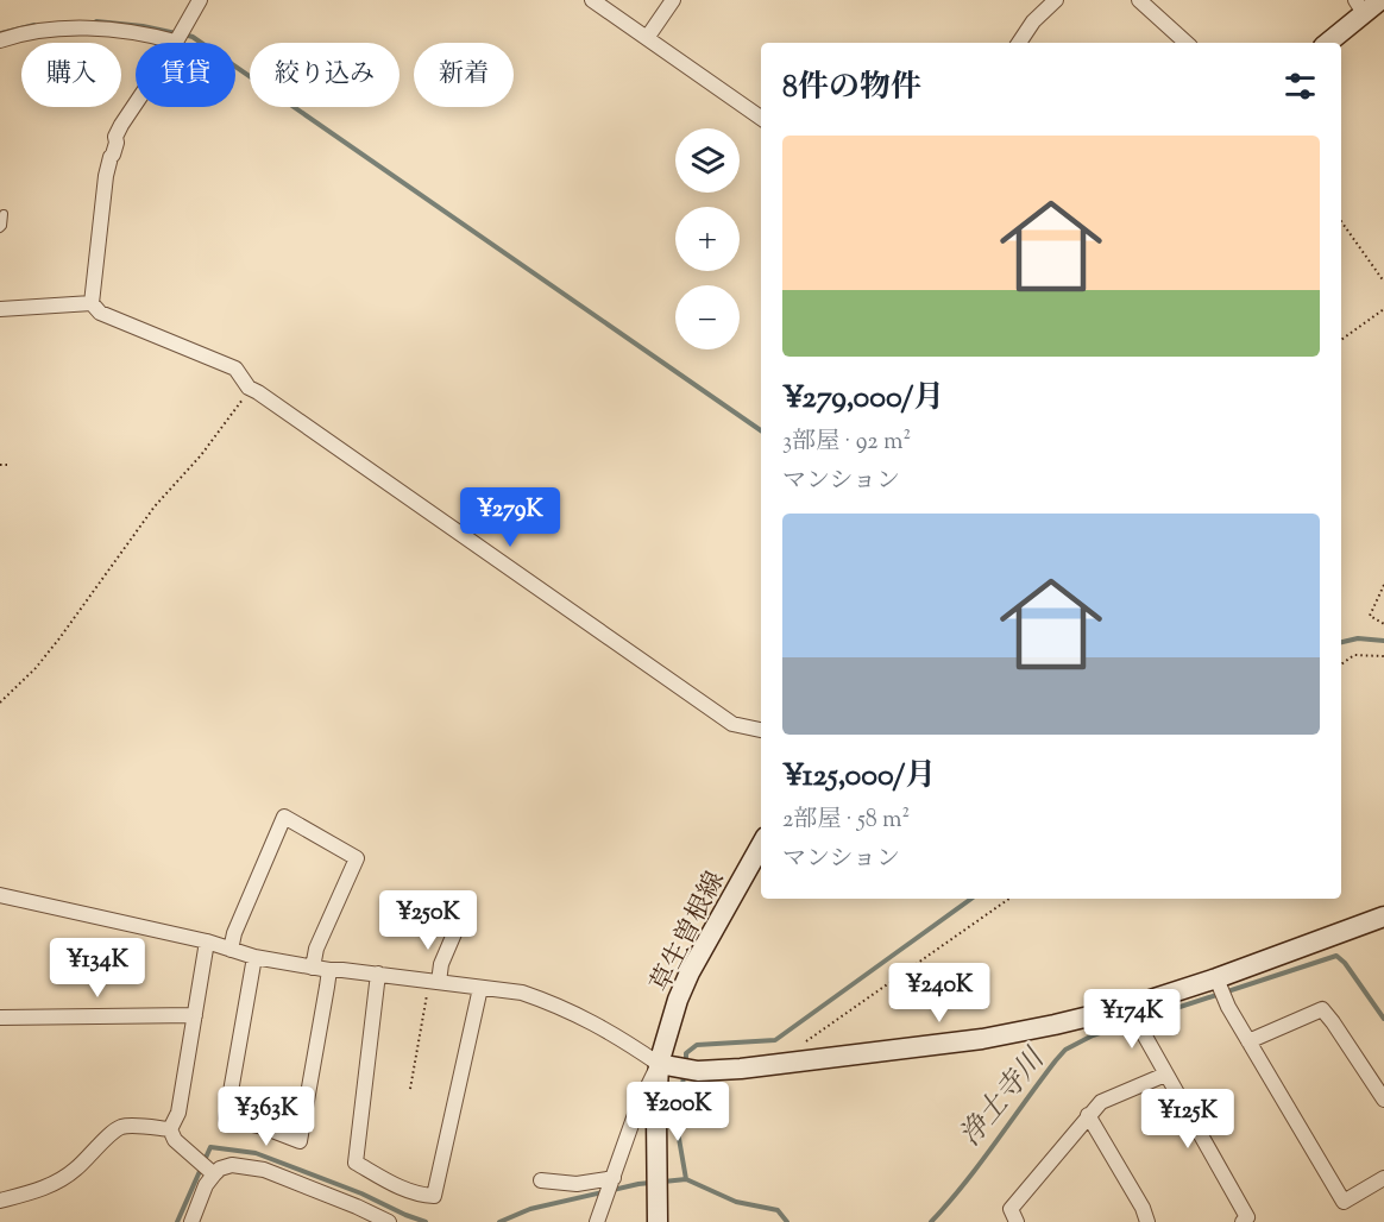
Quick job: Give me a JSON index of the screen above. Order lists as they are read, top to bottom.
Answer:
{
  "streets": {
    "street": ["草生曽根線"]
  },
  "water": ["浄土寺川"],
  "page": {
    "chip": [
      "購入",
      "賃貸",
      "絞り込み",
      "新着"
    ],
    "heading": "8件の物件",
    "map_buttons": ["+", "−"],
    "list": [
      {
        "name": "¥279,000/月",
        "note": "3部屋 · 92 m² · マンション"
      },
      {
        "name": "¥125,000/月",
        "note": "2部屋 · 58 m² · マンション"
      }
    ],
    "price": [
      "¥279K",
      "¥250K",
      "¥134K",
      "¥240K",
      "¥174K",
      "¥200K",
      "¥363K",
      "¥125K"
    ]
  }
}
